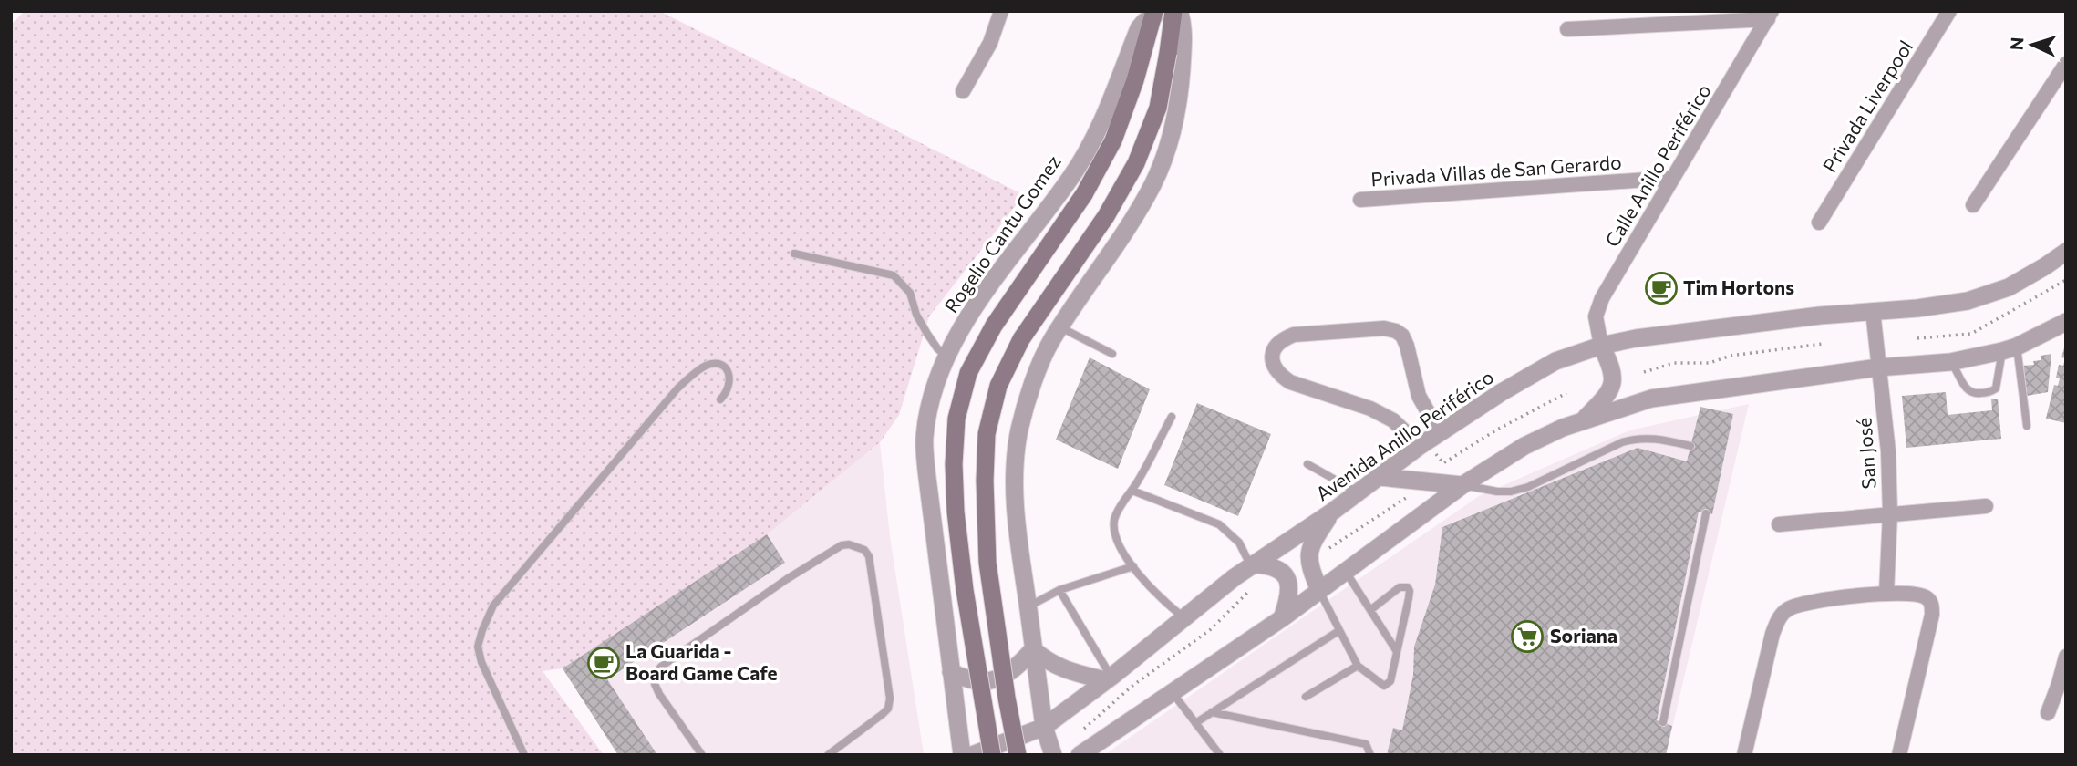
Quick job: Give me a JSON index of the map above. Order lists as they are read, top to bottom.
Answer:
{
  "streets": {
    "street": [
      "Privada Liverpool",
      "Calle Anillo Periférico",
      "Privada Villas de San Gerardo",
      "Rogelio Cantu Gomez",
      "Avenida Anillo Periférico",
      "San José"
    ]
  },
  "crossings": [
    ["Calle Anillo Periférico", "Privada Villas de San Gerardo"],
    ["Calle Anillo Periférico", "Avenida Anillo Periférico"],
    ["Avenida Anillo Periférico", "San José"]
  ],
  "places": {
    "cafe": ["Tim Hortons", "La Guarida - Board Game Cafe"],
    "supermarket": ["Soriana"]
  },
  "north": "left"
}
